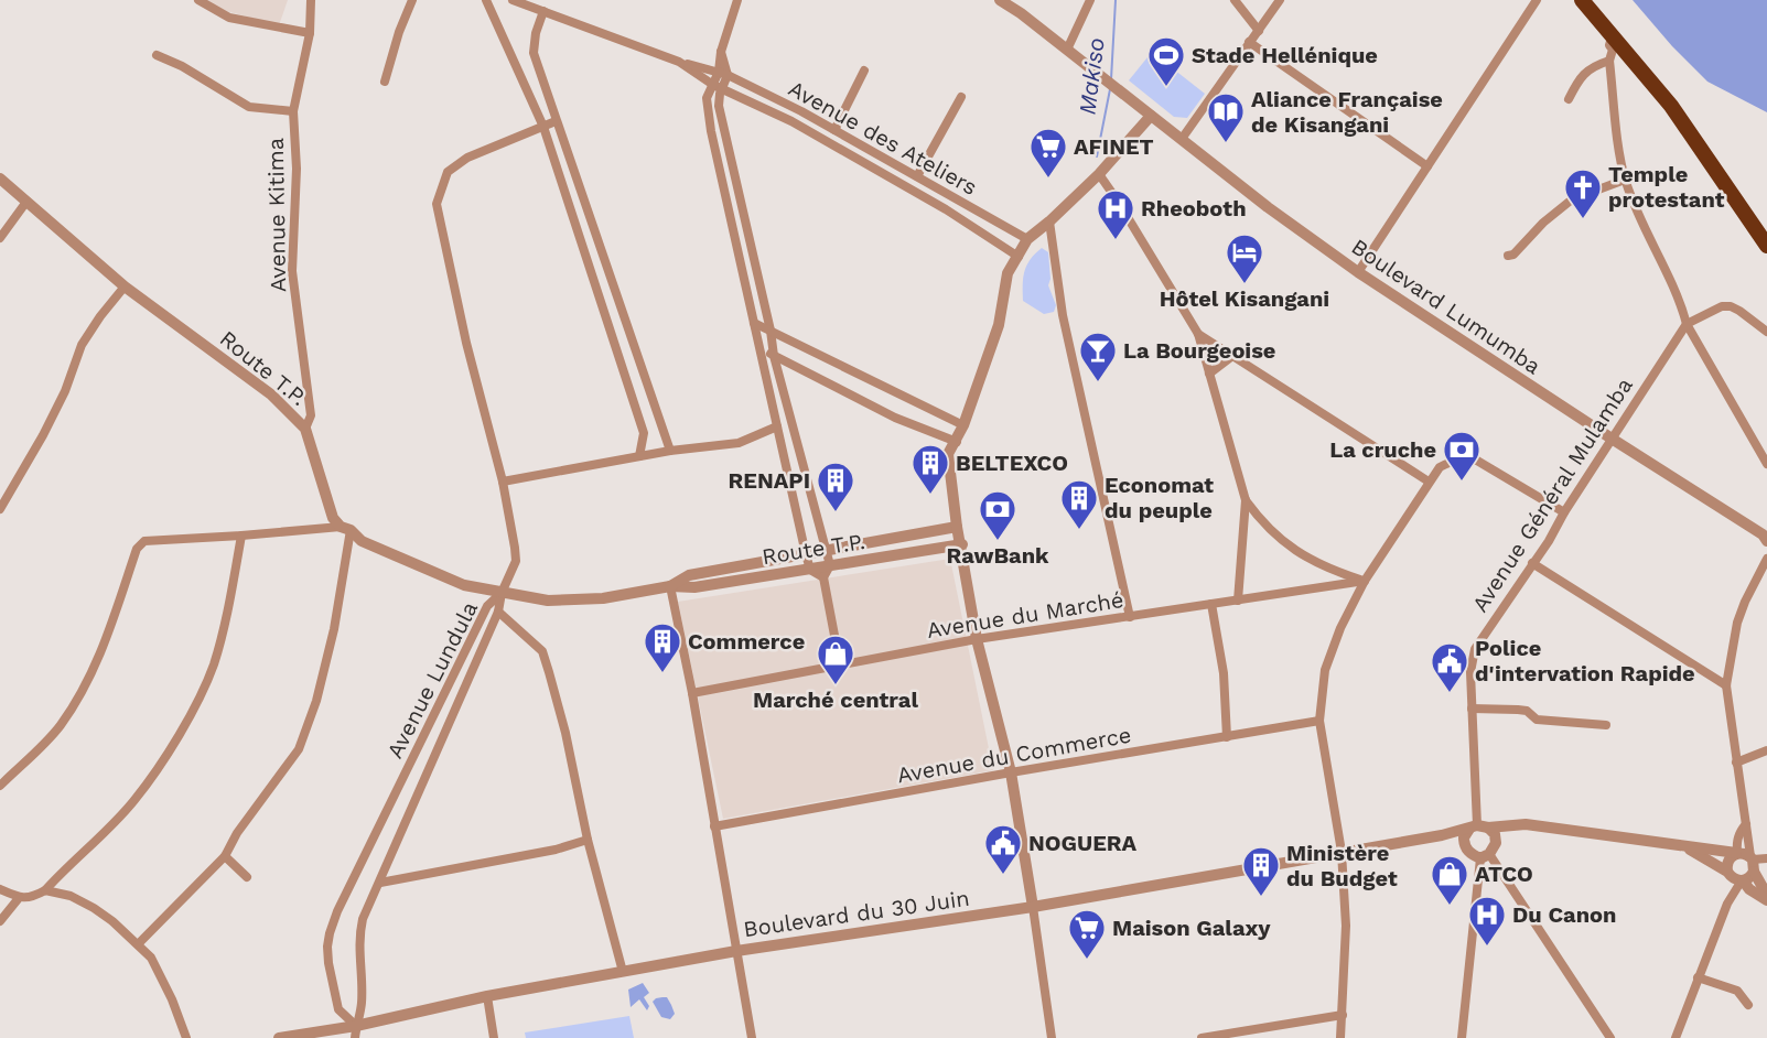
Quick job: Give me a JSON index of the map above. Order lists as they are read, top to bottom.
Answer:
{
  "streets": {
    "street": [
      "Avenue des Ateliers",
      "Avenue Kitima",
      "Boulevard Lumumba",
      "Route T.P.",
      "Avenue Général Mulamba",
      "Avenue du Marché",
      "Avenue Lundula",
      "Avenue du Commerce",
      "Boulevard du 30 Juin"
    ]
  },
  "crossings": [
    ["Avenue Kitima", "Route T.P."],
    ["Boulevard Lumumba", "Avenue Général Mulamba"],
    ["Route T.P.", "Avenue Lundula"],
    ["Avenue Général Mulamba", "Boulevard du 30 Juin"],
    ["Avenue Lundula", "Boulevard du 30 Juin"]
  ],
  "water": ["Makiso"],
  "places": {
    "sports": ["Stade Hellénique"],
    "library": ["Aliance Française de Kisangani"],
    "supermarket": ["AFINET", "Maison Galaxy"],
    "church": ["Temple protestant"],
    "hospital": ["Rheoboth", "Du Canon"],
    "hotel": ["Hôtel Kisangani"],
    "bar": ["La Bourgeoise"],
    "bank": ["La cruche", "RawBank"],
    "building": [
      "BELTEXCO",
      "RENAPI",
      "Economat du peuple",
      "Commerce",
      "Ministère du Budget"
    ],
    "shop": ["Marché central", "ATCO"],
    "public building": ["Police d'intervation Rapide", "NOGUERA"]
  }
}
